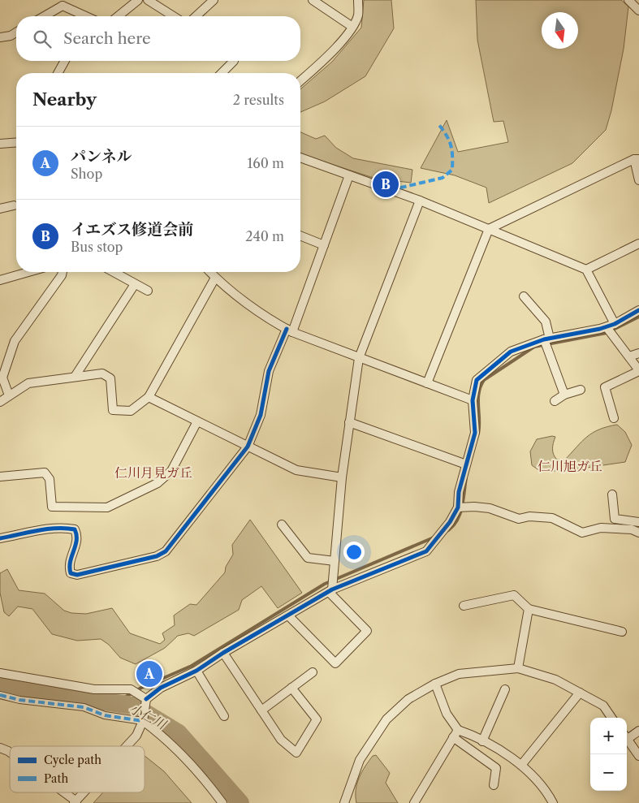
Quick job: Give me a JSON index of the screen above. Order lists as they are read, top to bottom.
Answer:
{
  "districts": ["仁川旭ガ丘", "仁川月見ガ丘"],
  "water": ["小仁川"],
  "legend": ["Cycle path", "Path"],
  "north": "bottom",
  "page": {
    "search": "Search here",
    "heading": ["Nearby", "2 results"],
    "list": [
      {
        "mark": "A",
        "name": "パンネル",
        "note": "Shop",
        "value": "160 m"
      },
      {
        "mark": "B",
        "name": "イエズス修道会前",
        "note": "Bus stop",
        "value": "240 m"
      }
    ],
    "pins": ["B", "A"],
    "map_buttons": ["+", "−"]
  }
}
